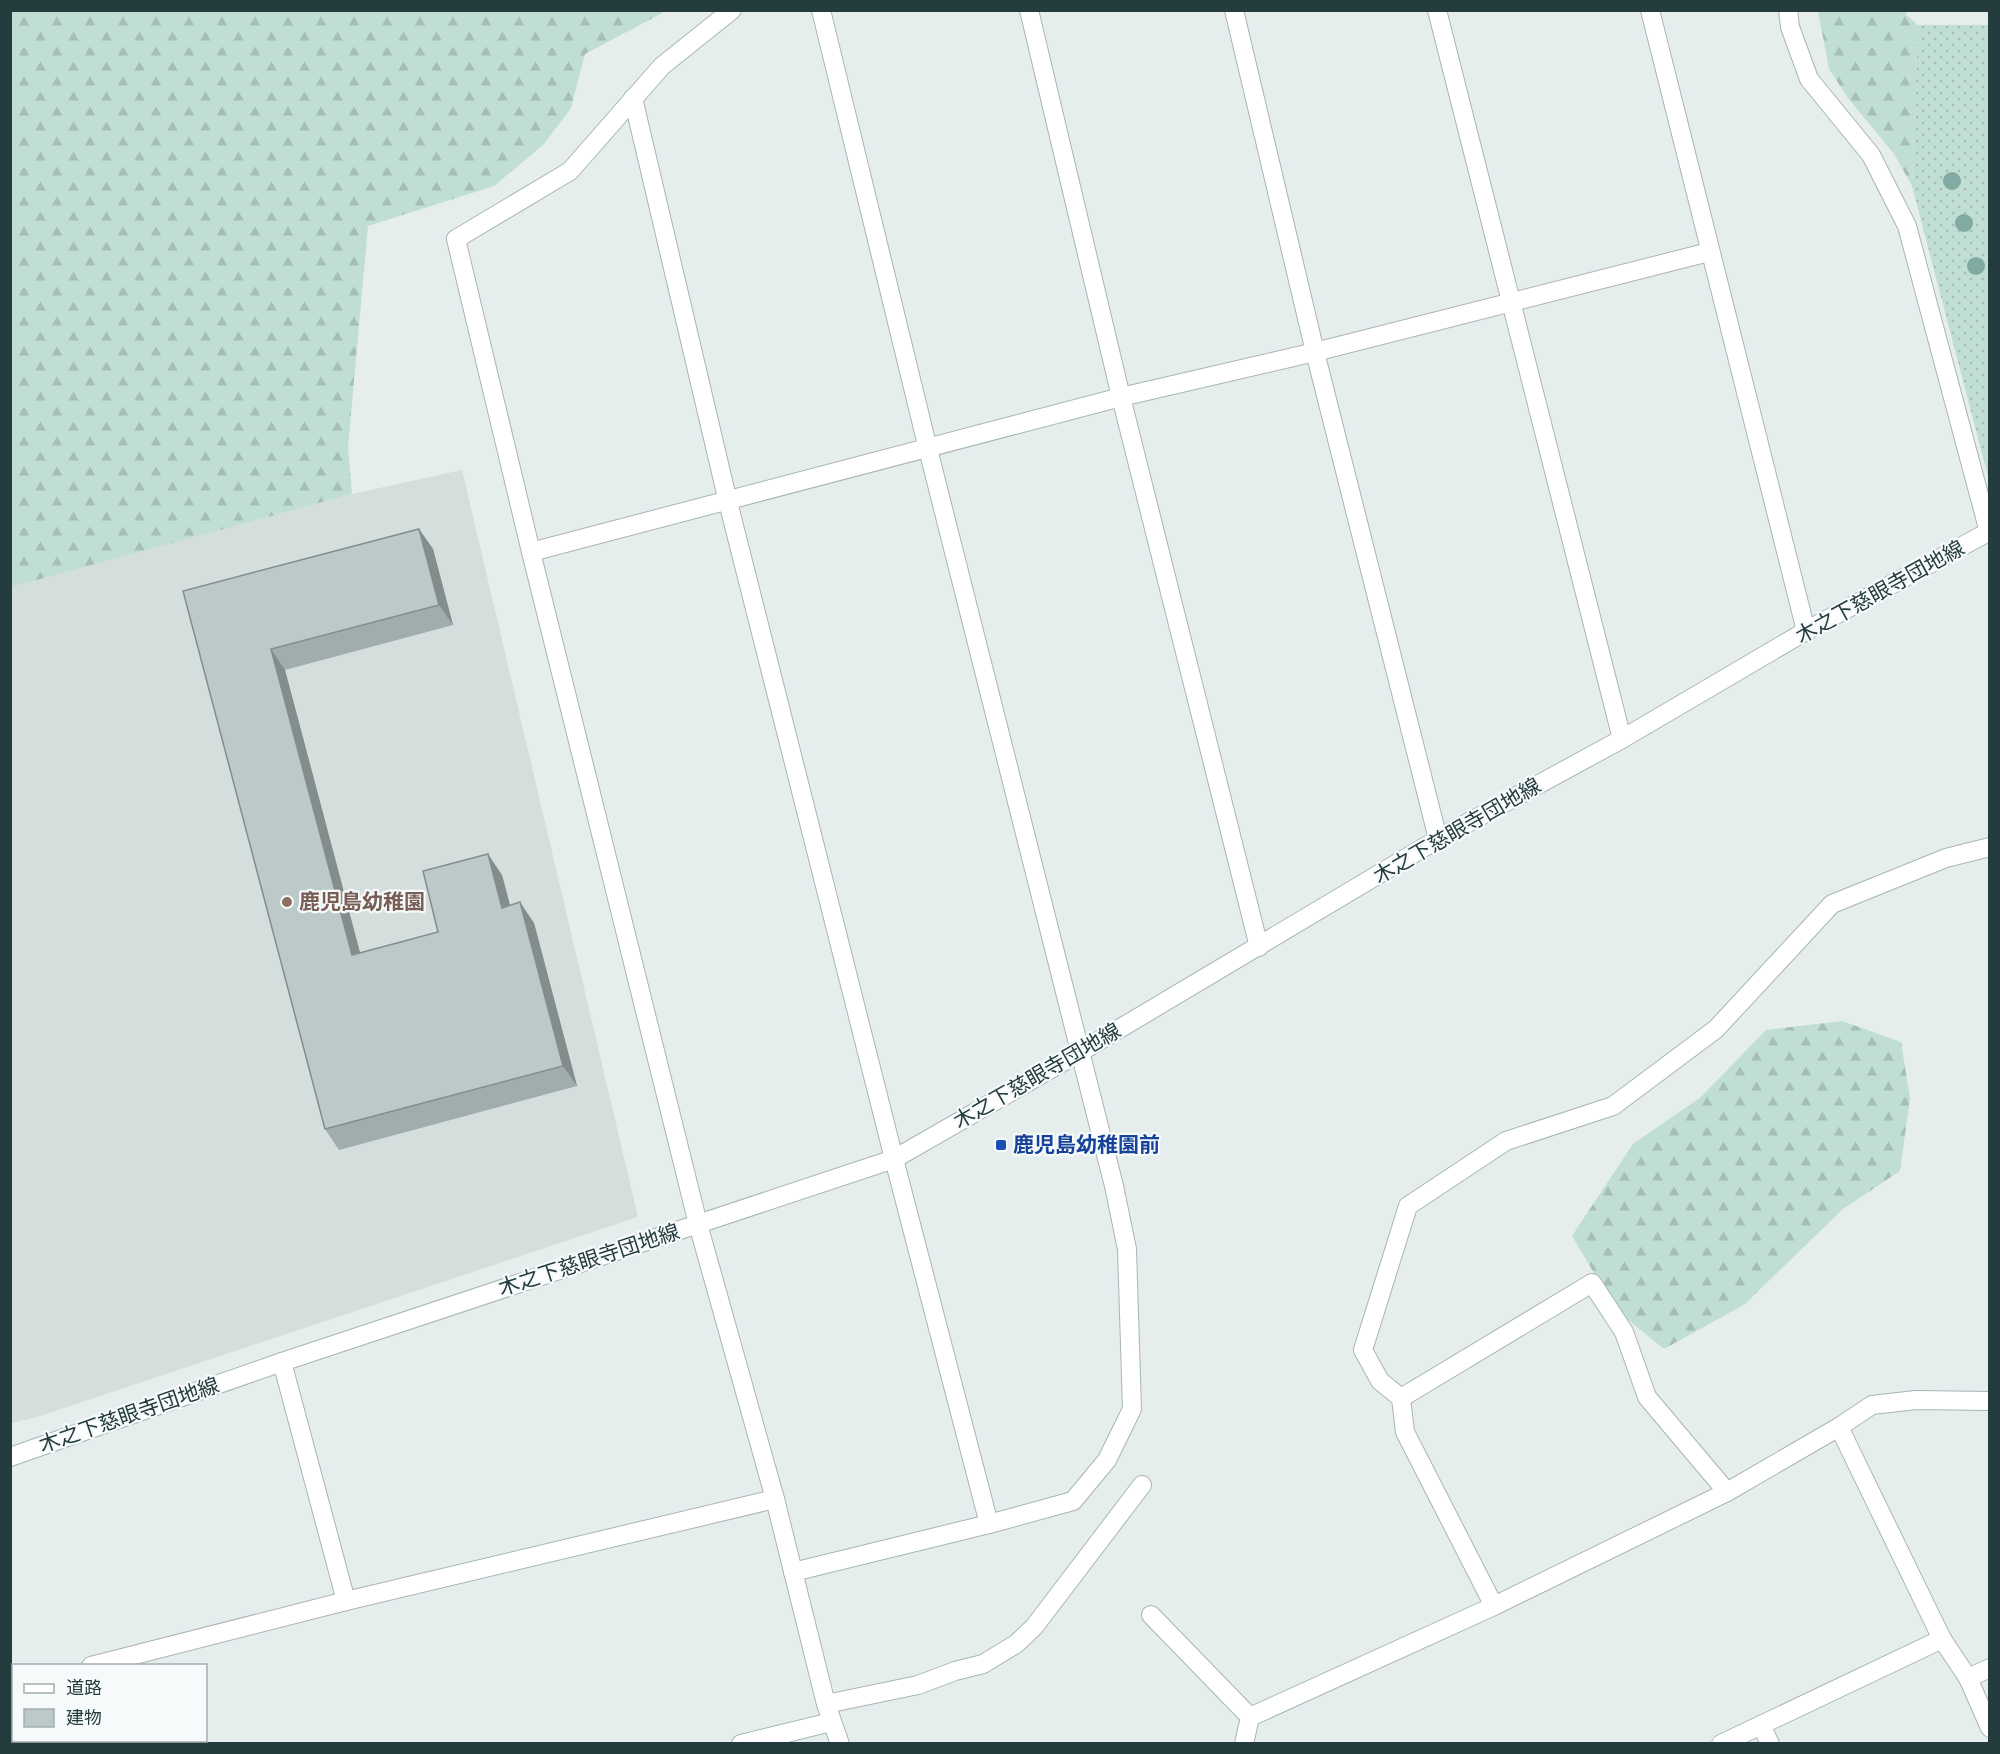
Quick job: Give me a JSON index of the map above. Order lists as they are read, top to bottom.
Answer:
{
  "streets": {
    "street": ["木之下慈眼寺団地線"]
  },
  "places": {
    "other": ["鹿児島幼稚園"],
    "transit": ["鹿児島幼稚園前"]
  },
  "legend": ["道路", "建物"]
}
